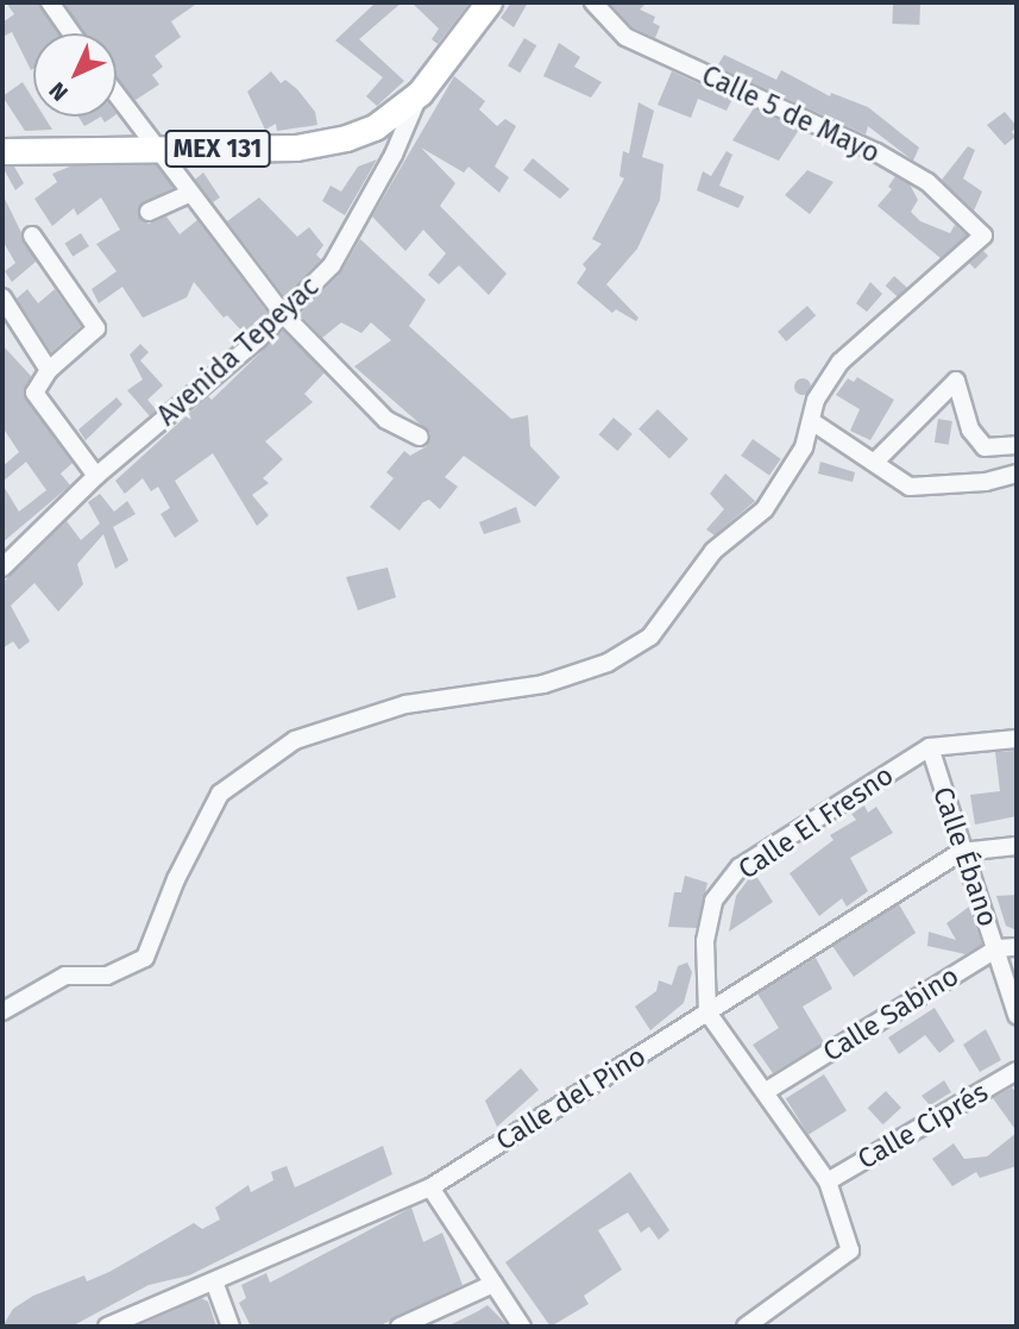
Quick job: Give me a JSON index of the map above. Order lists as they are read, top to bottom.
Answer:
{
  "streets": {
    "main road": ["MEX 131"],
    "street": [
      "Calle 5 de Mayo",
      "Avenida Tepeyac",
      "Calle El Fresno",
      "Calle Ébano",
      "Calle Sabino",
      "Calle del Pino",
      "Calle Ciprés"
    ]
  },
  "crossings": [
    ["MEX 131", "Avenida Tepeyac"],
    ["Calle El Fresno", "Calle Ébano"],
    ["Calle El Fresno", "Calle del Pino"],
    ["Calle Ébano", "Calle Sabino"],
    ["Calle Ébano", "Calle del Pino"]
  ],
  "north": "bottom left"
}
